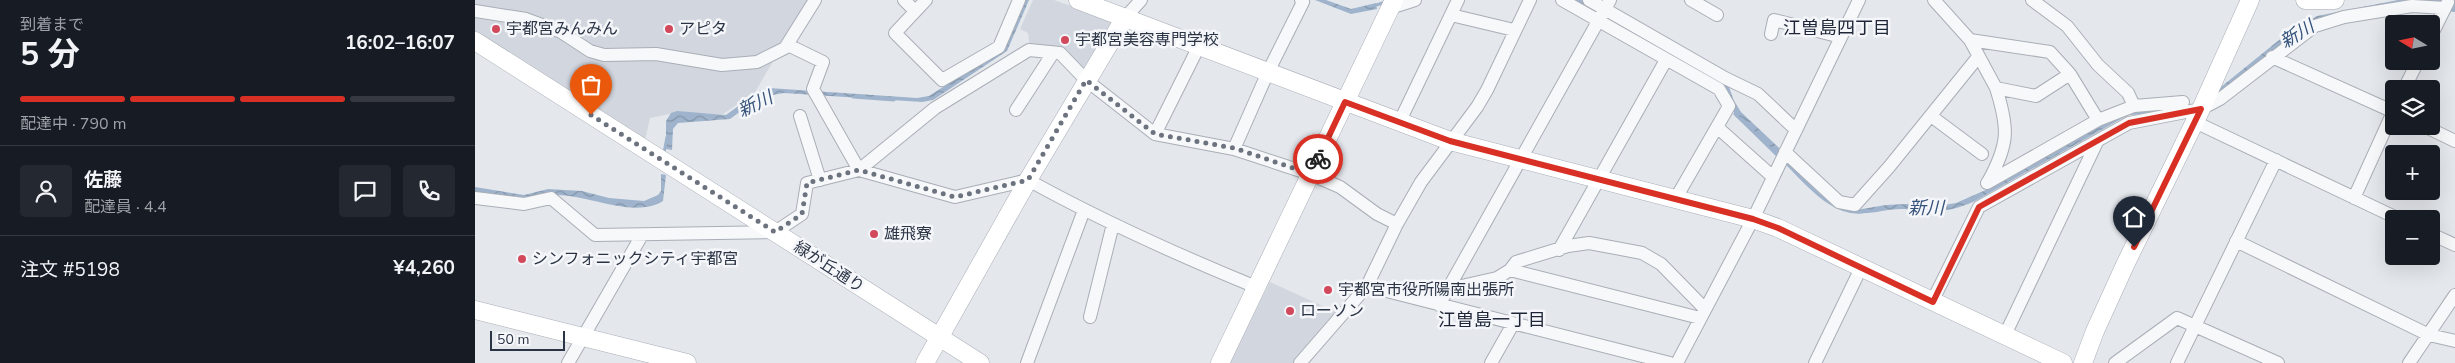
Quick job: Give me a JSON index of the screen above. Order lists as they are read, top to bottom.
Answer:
{
  "streets": {
    "street": ["緑が丘通り"]
  },
  "districts": ["江曽島四丁目", "江曽島一丁目"],
  "water": ["新川"],
  "places": [
    "宇都宮みんみん",
    "アピタ",
    "宇都宮美容専門学校",
    "雄飛寮",
    "シンフォニックシティ宇都宮",
    "宇都宮市役所陽南出張所",
    "ローソン"
  ],
  "scale_bar": "50 m",
  "north": "left",
  "page": {
    "heading": ["5 分", "到着まで", "16:02–16:07"],
    "panel": [
      "佐藤",
      "配達員 · 4.4",
      "注文 #5198",
      "¥4,260"
    ],
    "map_buttons": ["+", "−"],
    "bar": "配達中 · 790 m",
    "scale": "50 m"
  }
}
